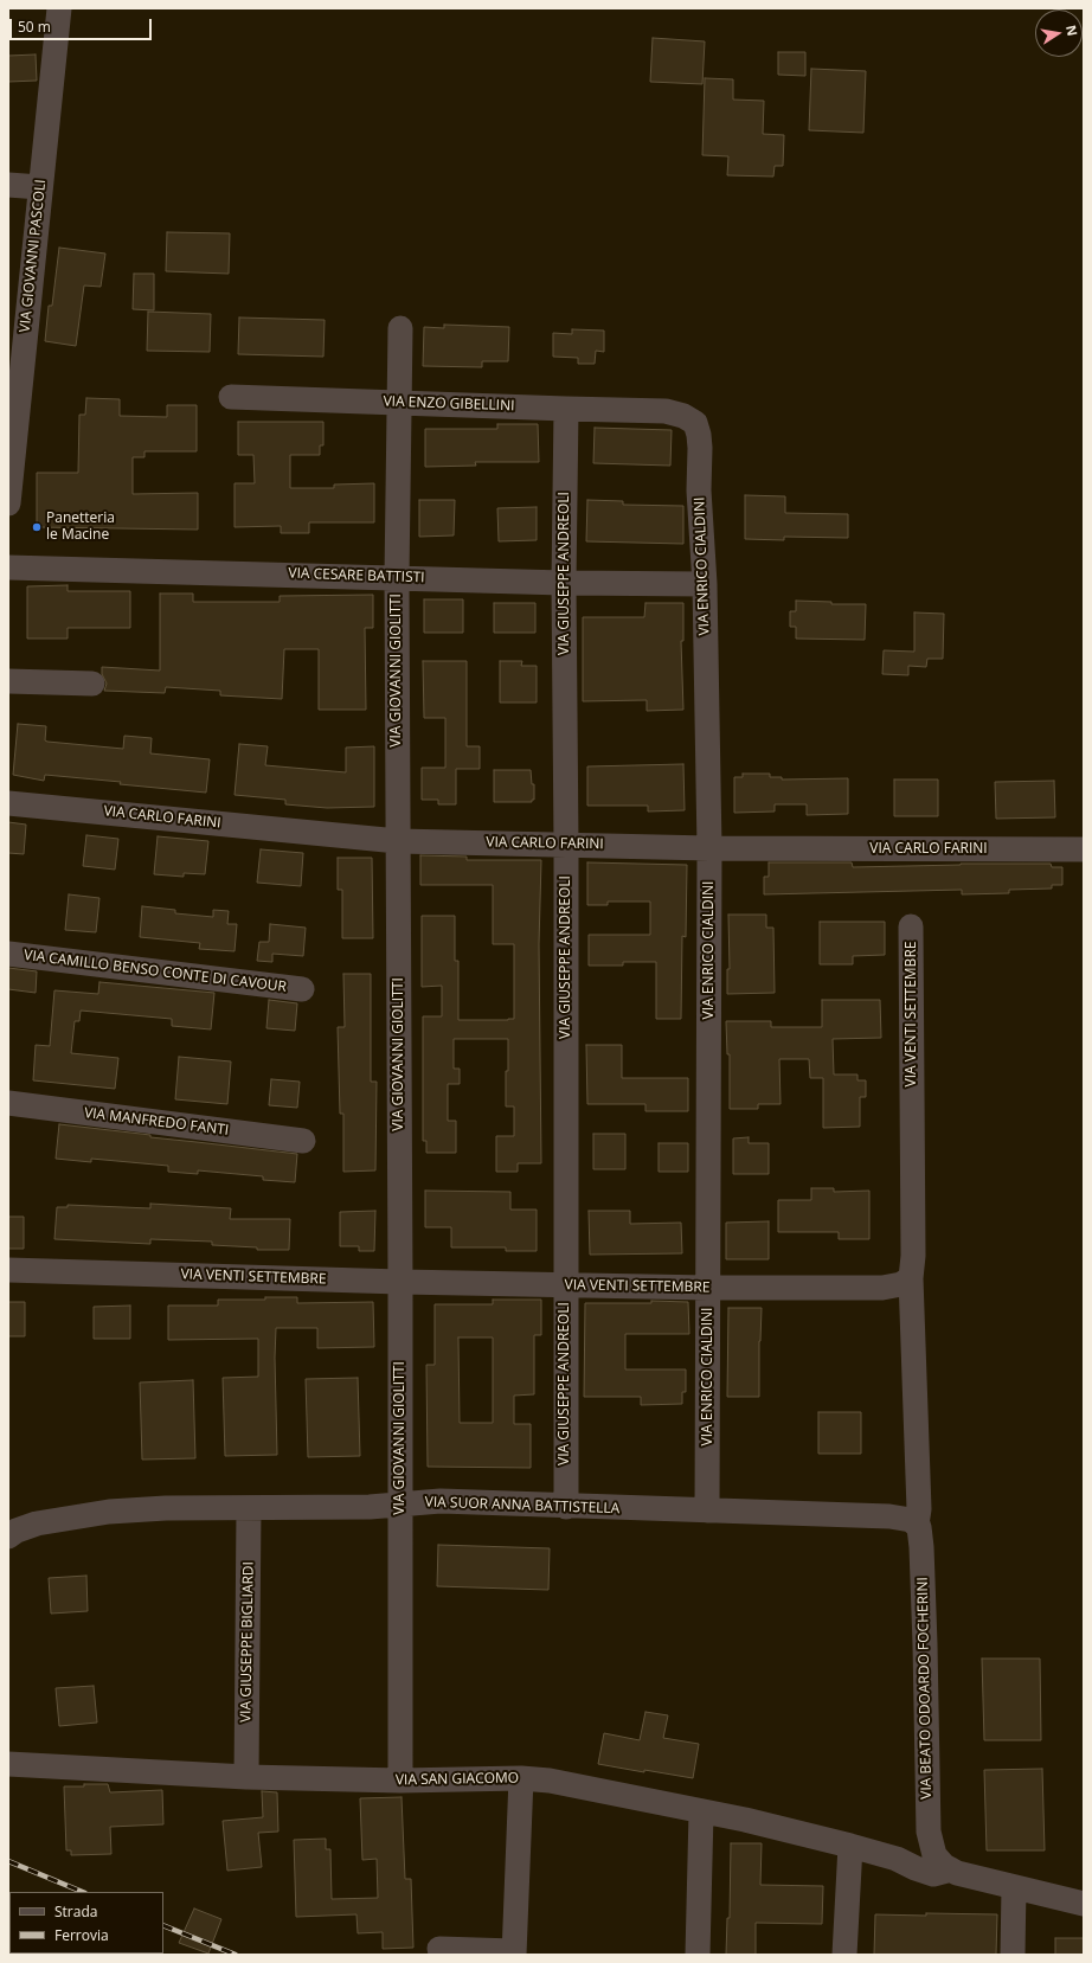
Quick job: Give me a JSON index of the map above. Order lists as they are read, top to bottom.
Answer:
{
  "streets": {
    "street": [
      "VIA GIOVANNI PASCOLI",
      "VIA ENZO GIBELLINI",
      "VIA ENRICO CIALDINI",
      "VIA GIUSEPPE ANDREOLI",
      "VIA CESARE BATTISTI",
      "VIA GIOVANNI GIOLITTI",
      "VIA CARLO FARINI",
      "VIA CAMILLO BENSO CONTE DI CAVOUR",
      "VIA VENTI SETTEMBRE",
      "VIA MANFREDO FANTI",
      "VIA SUOR ANNA BATTISTELLA",
      "VIA GIUSEPPE BIGLIARDI",
      "VIA BEATO ODOARDO FOCHERINI",
      "VIA SAN GIACOMO"
    ]
  },
  "crossings": [
    ["VIA ENZO GIBELLINI", "VIA ENRICO CIALDINI"],
    ["VIA ENZO GIBELLINI", "VIA GIUSEPPE ANDREOLI"],
    ["VIA ENZO GIBELLINI", "VIA GIOVANNI GIOLITTI"],
    ["VIA ENRICO CIALDINI", "VIA CESARE BATTISTI"],
    ["VIA ENRICO CIALDINI", "VIA CARLO FARINI"],
    ["VIA ENRICO CIALDINI", "VIA VENTI SETTEMBRE"],
    ["VIA ENRICO CIALDINI", "VIA SUOR ANNA BATTISTELLA"],
    ["VIA GIUSEPPE ANDREOLI", "VIA CESARE BATTISTI"],
    ["VIA GIUSEPPE ANDREOLI", "VIA CARLO FARINI"],
    ["VIA GIUSEPPE ANDREOLI", "VIA VENTI SETTEMBRE"],
    ["VIA GIUSEPPE ANDREOLI", "VIA SUOR ANNA BATTISTELLA"],
    ["VIA CESARE BATTISTI", "VIA GIOVANNI GIOLITTI"],
    ["VIA GIOVANNI GIOLITTI", "VIA CARLO FARINI"],
    ["VIA GIOVANNI GIOLITTI", "VIA VENTI SETTEMBRE"],
    ["VIA GIOVANNI GIOLITTI", "VIA SUOR ANNA BATTISTELLA"],
    ["VIA GIOVANNI GIOLITTI", "VIA SAN GIACOMO"],
    ["VIA VENTI SETTEMBRE", "VIA BEATO ODOARDO FOCHERINI"],
    ["VIA SUOR ANNA BATTISTELLA", "VIA GIUSEPPE BIGLIARDI"],
    ["VIA SUOR ANNA BATTISTELLA", "VIA BEATO ODOARDO FOCHERINI"],
    ["VIA GIUSEPPE BIGLIARDI", "VIA SAN GIACOMO"],
    ["VIA BEATO ODOARDO FOCHERINI", "VIA SAN GIACOMO"]
  ],
  "places": ["Panetteria le Macine"],
  "legend": ["Strada", "Ferrovia"],
  "scale_bar": "50 m",
  "north": "right"
}
